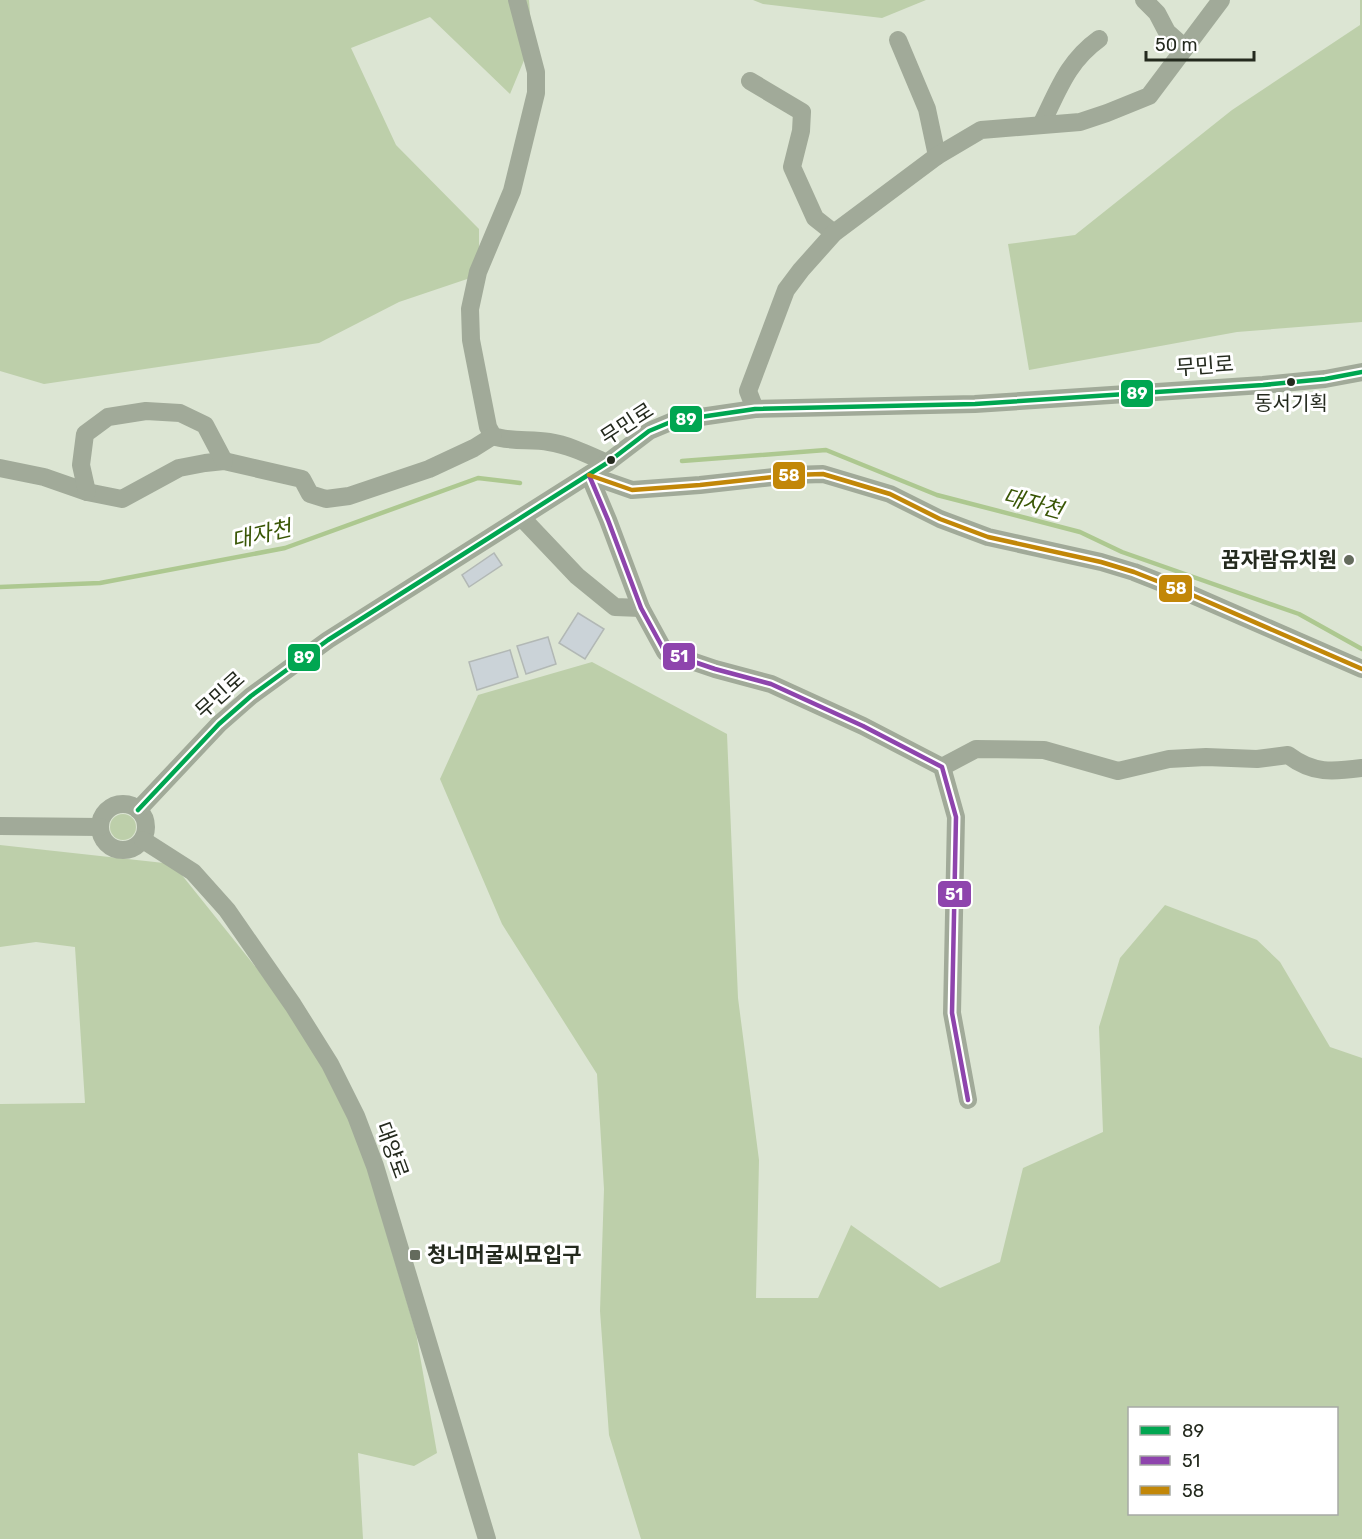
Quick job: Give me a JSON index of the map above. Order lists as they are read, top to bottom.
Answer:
{
  "streets": {
    "street": ["무민로", "대양로"]
  },
  "crossings": [
    ["무민로", "대양로"]
  ],
  "water": ["대자천"],
  "places": {
    "other": ["동서기획", "꿈자람유치원"],
    "transit": ["청너머굴씨묘입구"]
  },
  "lines": ["transit line 89", "transit line 58", "transit line 51"],
  "legend": ["89", "51", "58"],
  "scale_bar": "50 m"
}
